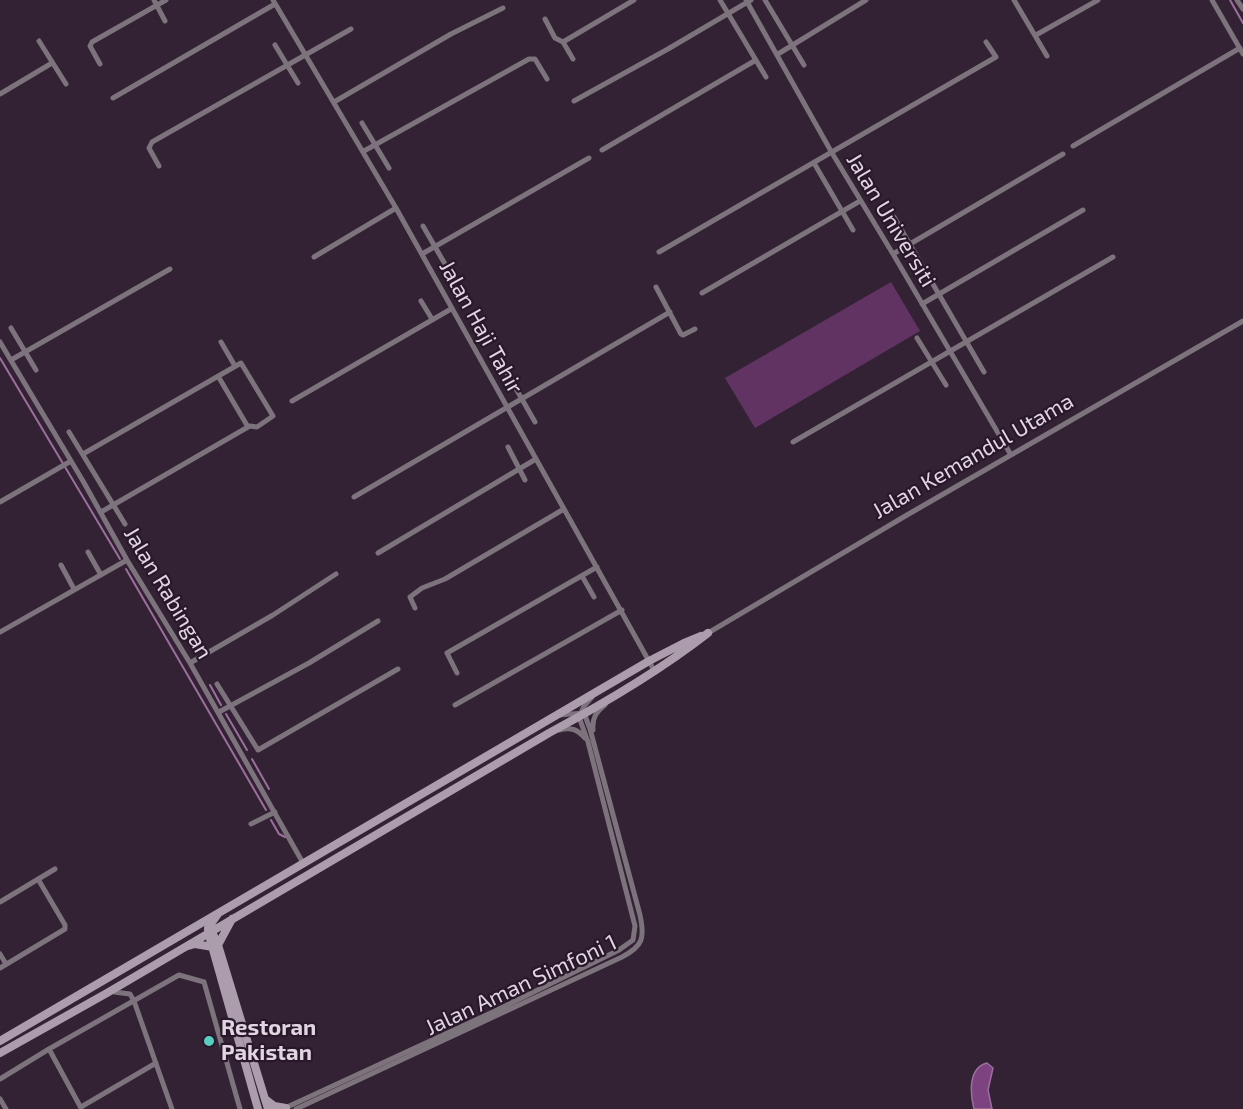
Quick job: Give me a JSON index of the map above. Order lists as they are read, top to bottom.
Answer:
{
  "streets": {
    "street": [
      "Jalan Universiti",
      "Jalan Haji Tahir",
      "Jalan Kemandul Utama",
      "Jalan Rabingan",
      "Jalan Aman Simfoni 1"
    ]
  },
  "crossings": [
    ["Jalan Universiti", "Jalan Kemandul Utama"]
  ],
  "places": ["Restoran Pakistan"]
}
